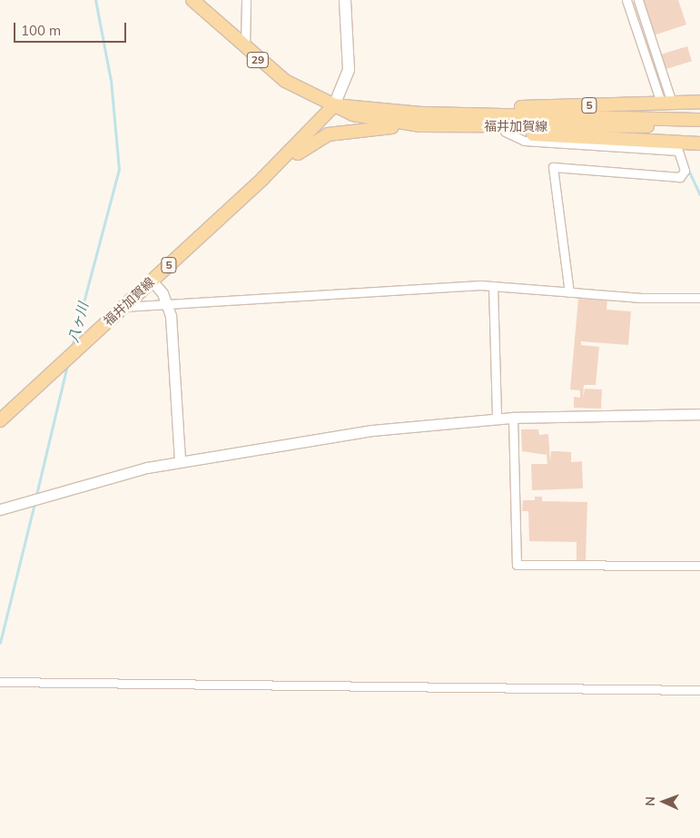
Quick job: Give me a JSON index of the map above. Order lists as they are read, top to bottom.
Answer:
{
  "streets": {
    "main road": ["29", "5", "福井加賀線"]
  },
  "crossings": [
    ["29", "福井加賀線"],
    ["5", "福井加賀線"]
  ],
  "water": ["八ヶ川"],
  "scale_bar": "100 m",
  "north": "left"
}
